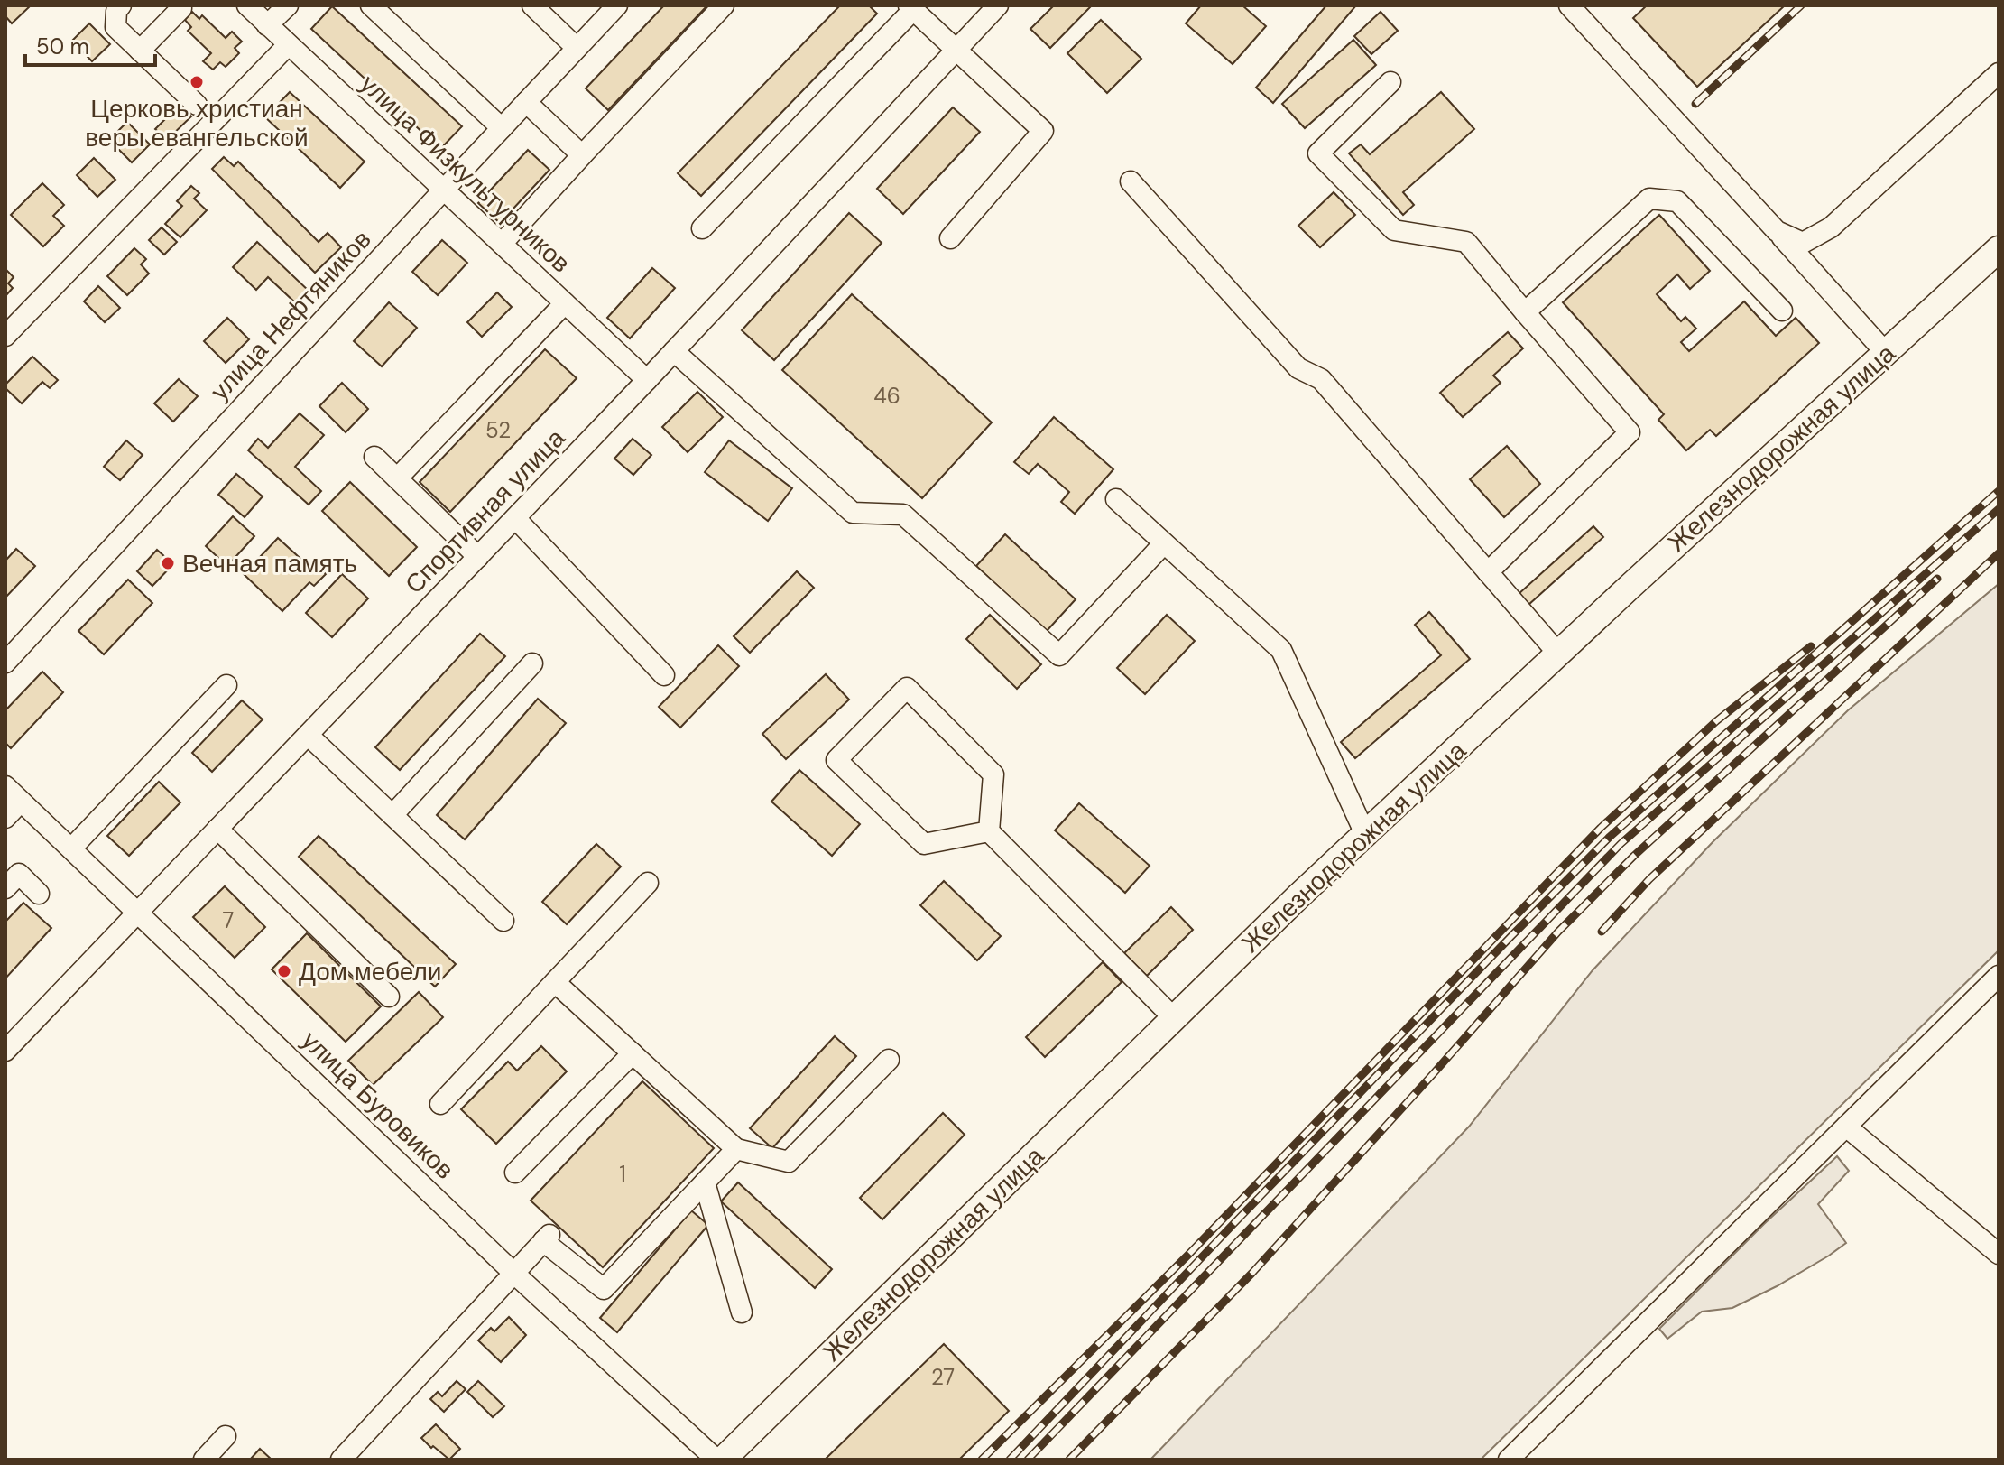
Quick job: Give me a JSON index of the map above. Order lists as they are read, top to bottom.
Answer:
{
  "streets": {
    "main road": ["Железнодорожная улица"],
    "street": [
      "улица Физкультурников",
      "улица Нефтяников",
      "Спортивная улица",
      "улица Буровиков"
    ]
  },
  "crossings": [
    ["улица Физкультурников", "улица Нефтяников"],
    ["улица Физкультурников", "Спортивная улица"],
    ["Спортивная улица", "улица Буровиков"]
  ],
  "places": ["Церковь христиан веры евангельской", "Вечная память", "Дом мебели"],
  "house_numbers": [
    "46",
    "52",
    "7",
    "1",
    "27"
  ],
  "scale_bar": "50 m"
}
